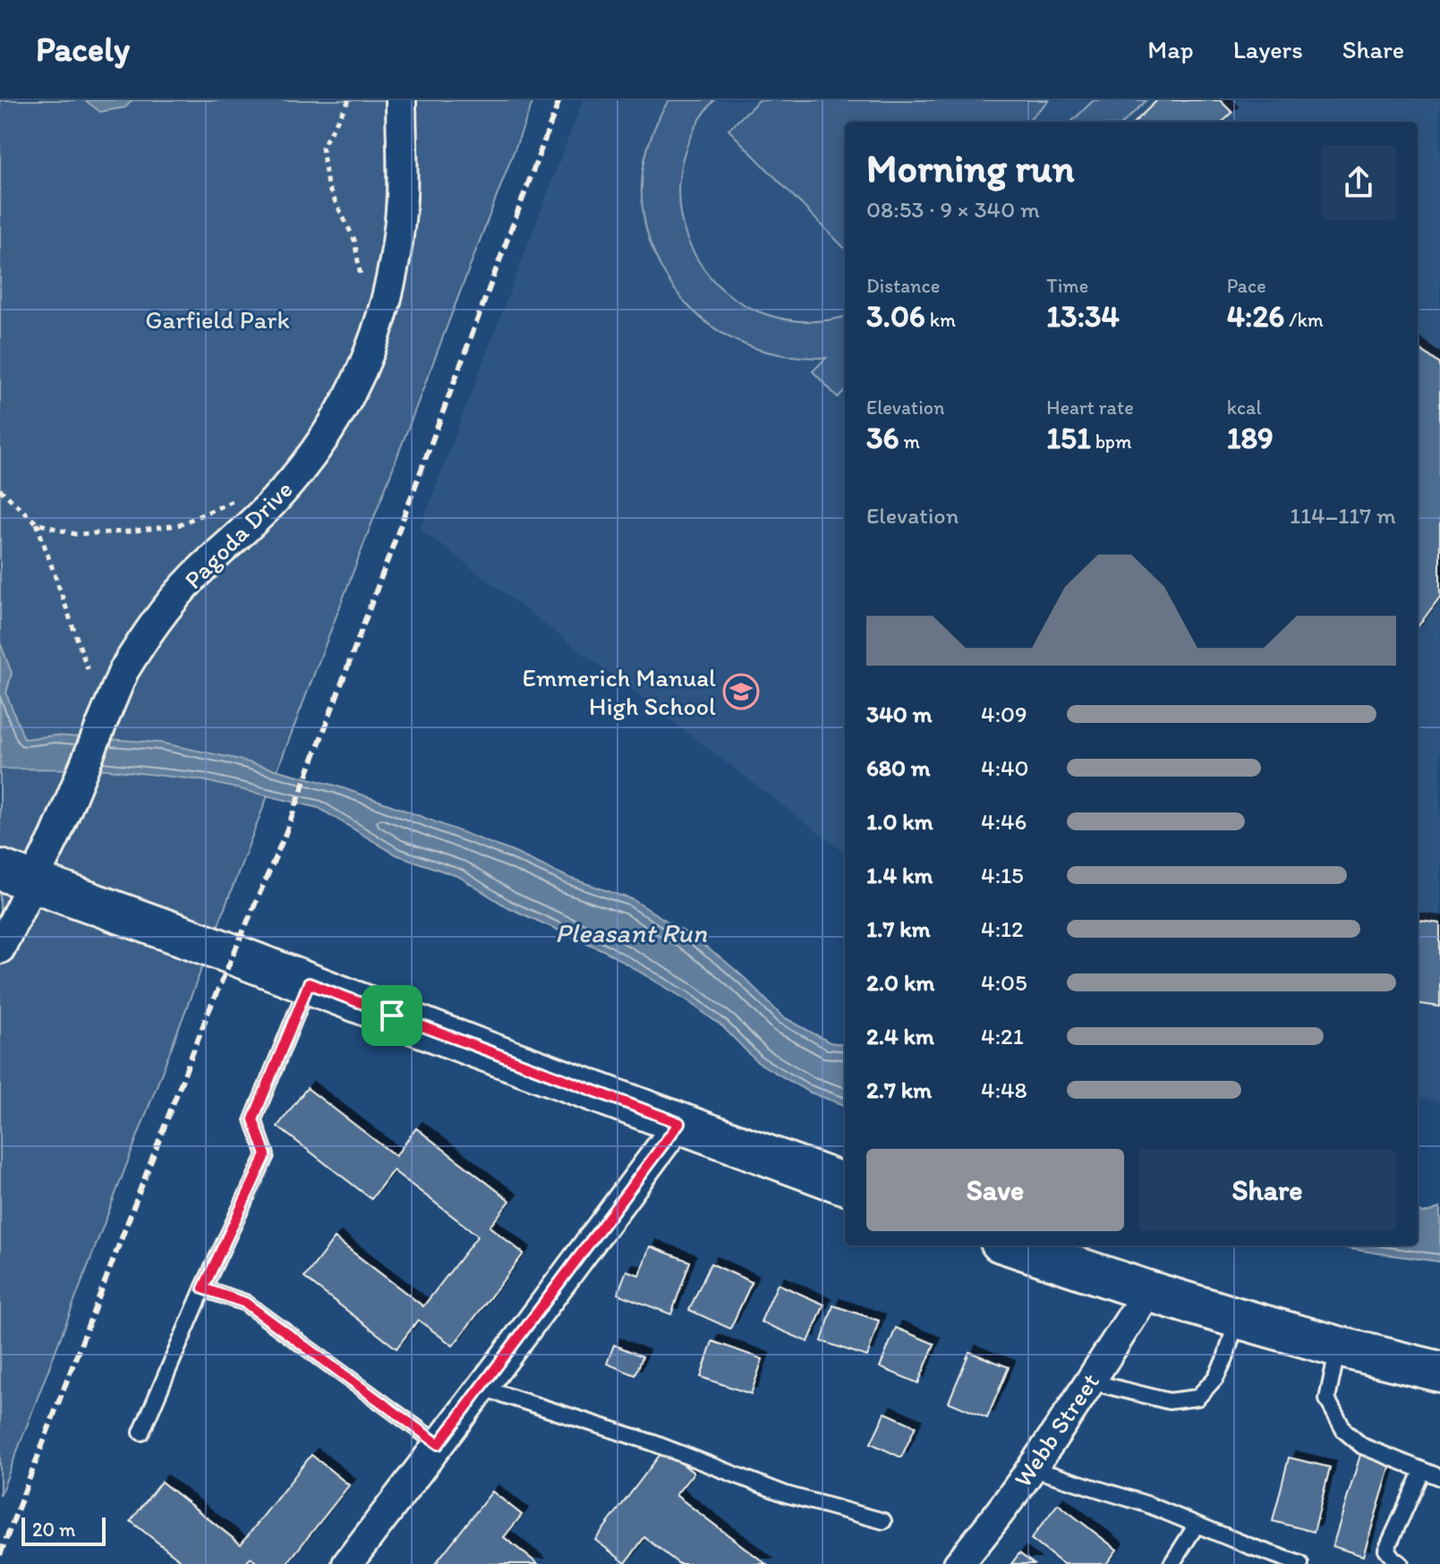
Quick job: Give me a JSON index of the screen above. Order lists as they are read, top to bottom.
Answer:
{
  "streets": {
    "street": ["Pagoda Drive", "Webb Street"]
  },
  "water": ["Pleasant Run"],
  "parks": ["Garfield Park"],
  "places": {
    "school or university": ["Emmerich Manual High School"]
  },
  "scale_bar": "20 m",
  "page": {
    "header": "Pacely",
    "nav": ["Map", "Layers", "Share"],
    "heading": ["Morning run", "08:53 · 9 × 340 m"],
    "stats": [
      ["Distance", "3.06 km"],
      ["Time", "13:34"],
      ["Pace", "4:26 /km"],
      ["Elevation", "36 m"],
      ["Heart rate", "151 bpm"],
      ["kcal", "189"]
    ],
    "chart": ["Elevation", "114–117 m"],
    "list": [
      {
        "name": "340 m",
        "note": "4:09"
      },
      {
        "name": "680 m",
        "note": "4:40"
      },
      {
        "name": "1.0 km",
        "note": "4:46"
      },
      {
        "name": "1.4 km",
        "note": "4:15"
      },
      {
        "name": "1.7 km",
        "note": "4:12"
      },
      {
        "name": "2.0 km",
        "note": "4:05"
      },
      {
        "name": "2.4 km",
        "note": "4:21"
      },
      {
        "name": "2.7 km",
        "note": "4:48"
      }
    ],
    "buttons": ["Save", "Share"],
    "scale": "20 m"
  }
}
